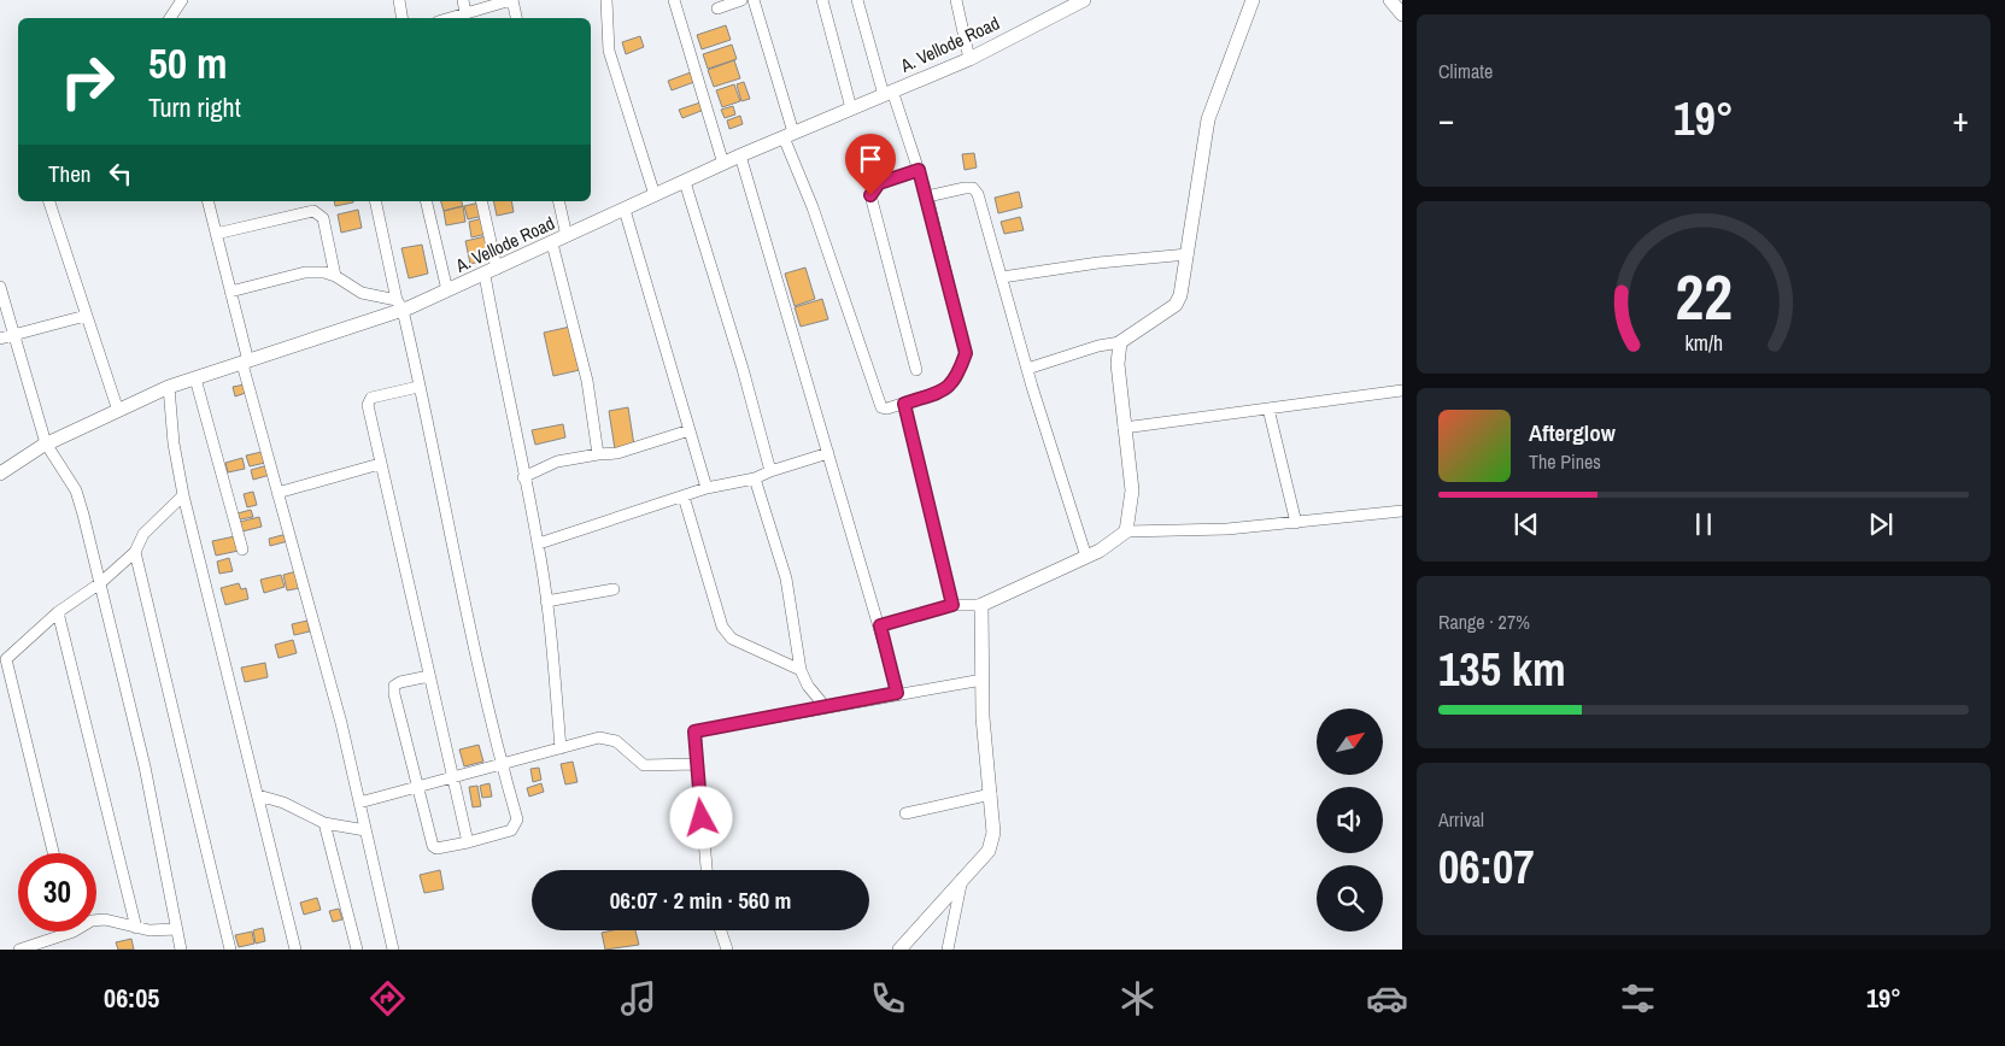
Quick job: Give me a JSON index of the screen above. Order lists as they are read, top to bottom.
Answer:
{
  "streets": {
    "main road": ["A. Vellode Road"]
  },
  "north": "top right",
  "page": {
    "tile": [
      "Climate",
      ["Range · 27%", "135 km"],
      ["Arrival", "06:07"]
    ],
    "turn": ["50 m", "Turn right"],
    "heat": ["−", "19°", "+"],
    "then": "Then",
    "song": ["Afterglow", "The Pines"],
    "limit": "30",
    "trip": "06:07 · 2 min · 560 m",
    "tabs": ["06:05", "19°"],
    "gauge": ["22", "km/h"]
  }
}
